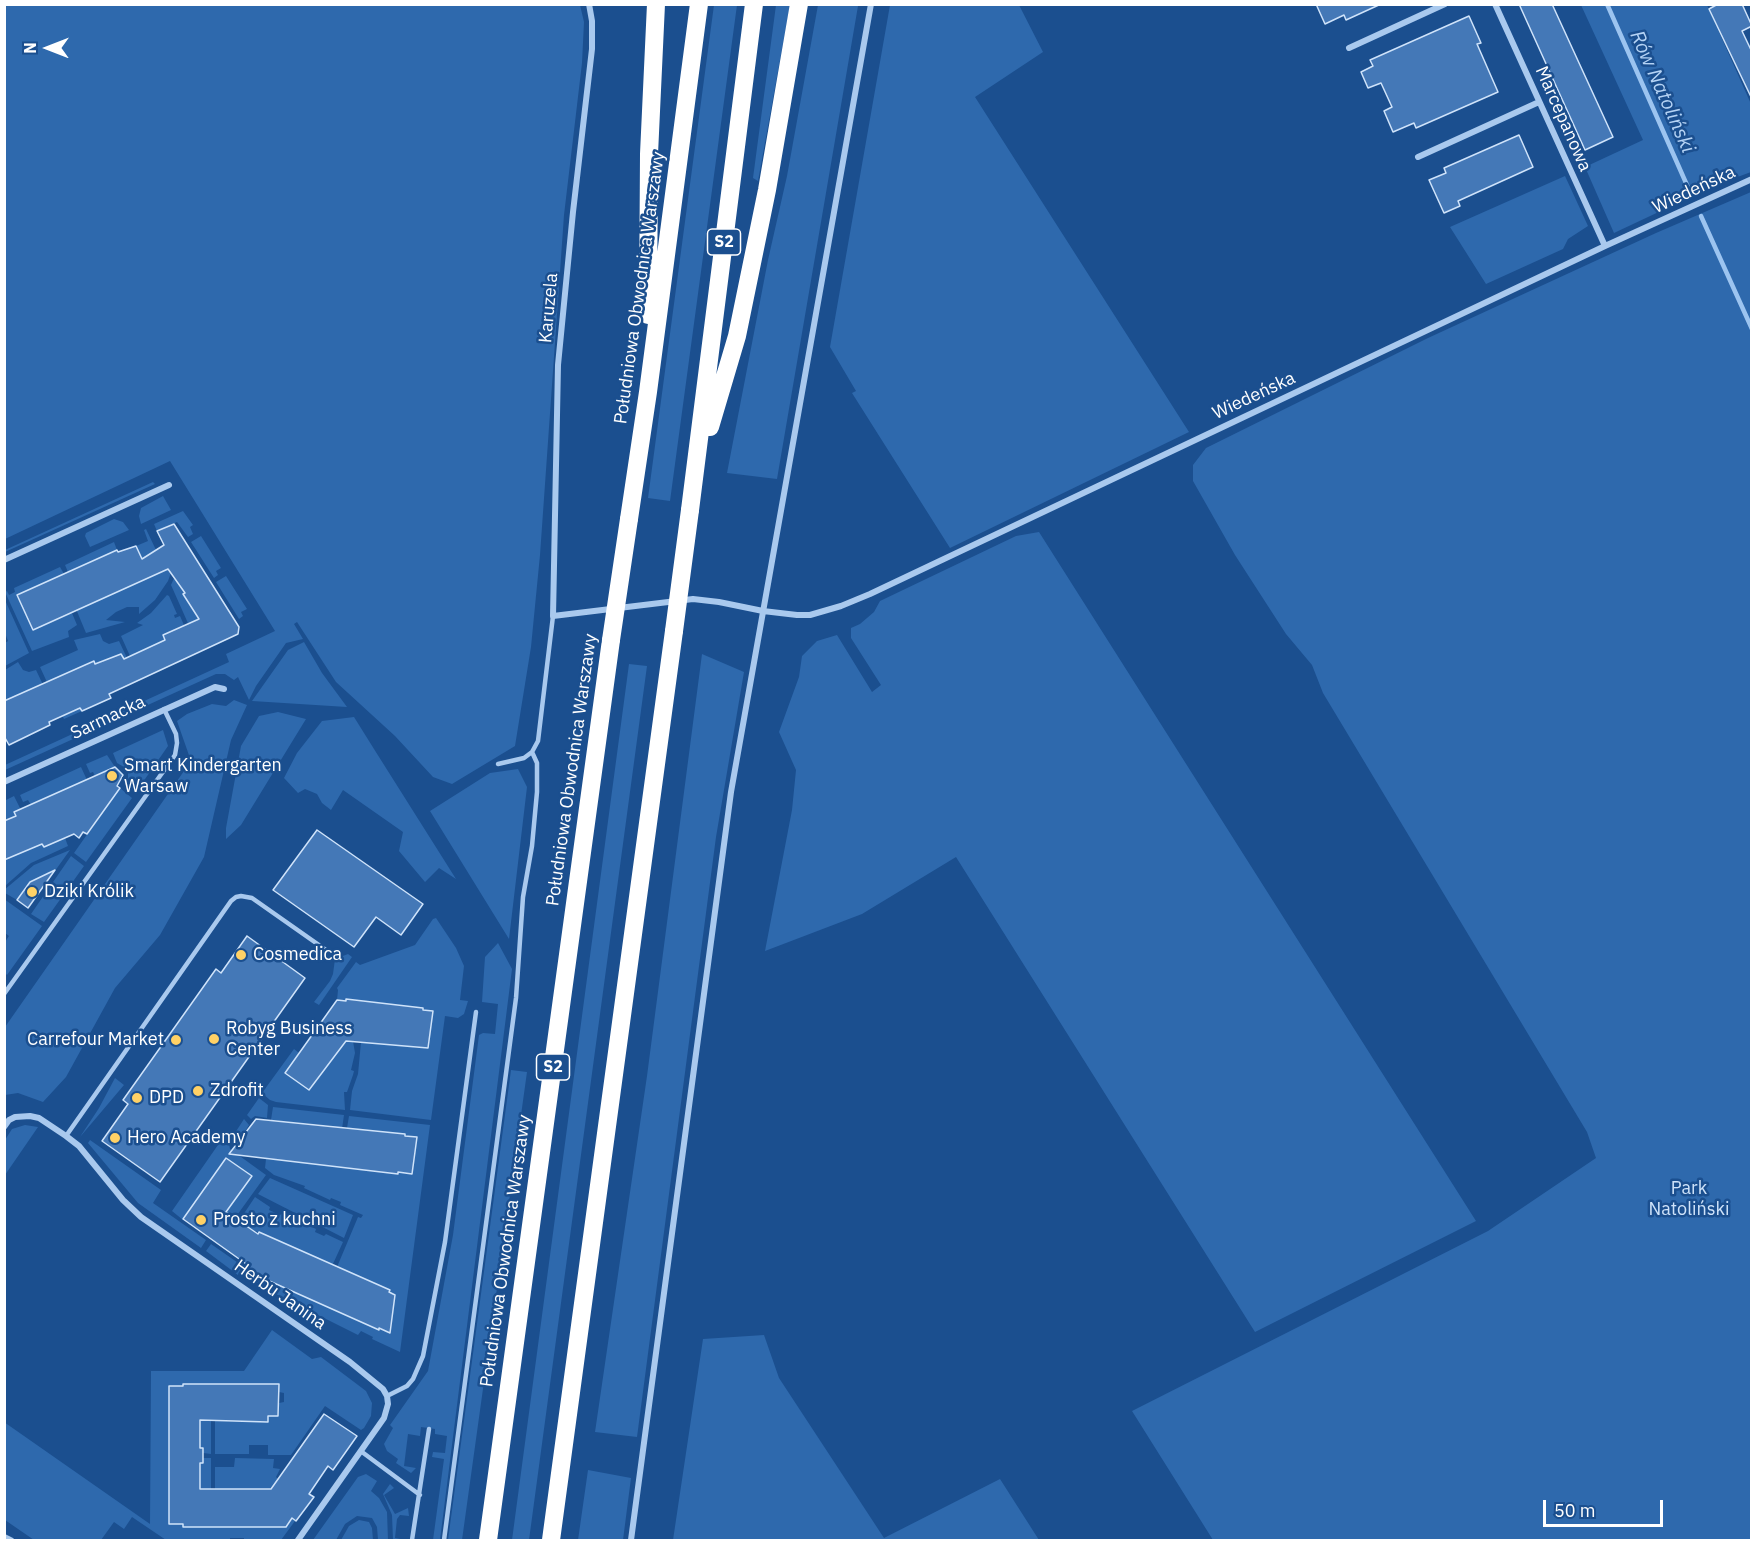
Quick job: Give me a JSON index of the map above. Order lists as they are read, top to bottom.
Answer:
{
  "streets": {
    "highway": ["S2", "Południowa Obwodnica Warszawy"],
    "street": [
      "Marcepanowa",
      "Wiedeńska",
      "Karuzela",
      "Sarmacka",
      "Herbu Janina"
    ]
  },
  "crossings": [
    ["Marcepanowa", "Wiedeńska"],
    ["Wiedeńska", "Karuzela"]
  ],
  "water": ["Rów Natoliński"],
  "parks": ["Park Natoliński"],
  "places": [
    "Smart Kindergarten Warsaw",
    "Dziki Królik",
    "Cosmedica",
    "Robyg Business Center",
    "Carrefour Market",
    "Zdrofit",
    "DPD",
    "Hero Academy",
    "Prosto z kuchni"
  ],
  "scale_bar": "50 m",
  "north": "left"
}
